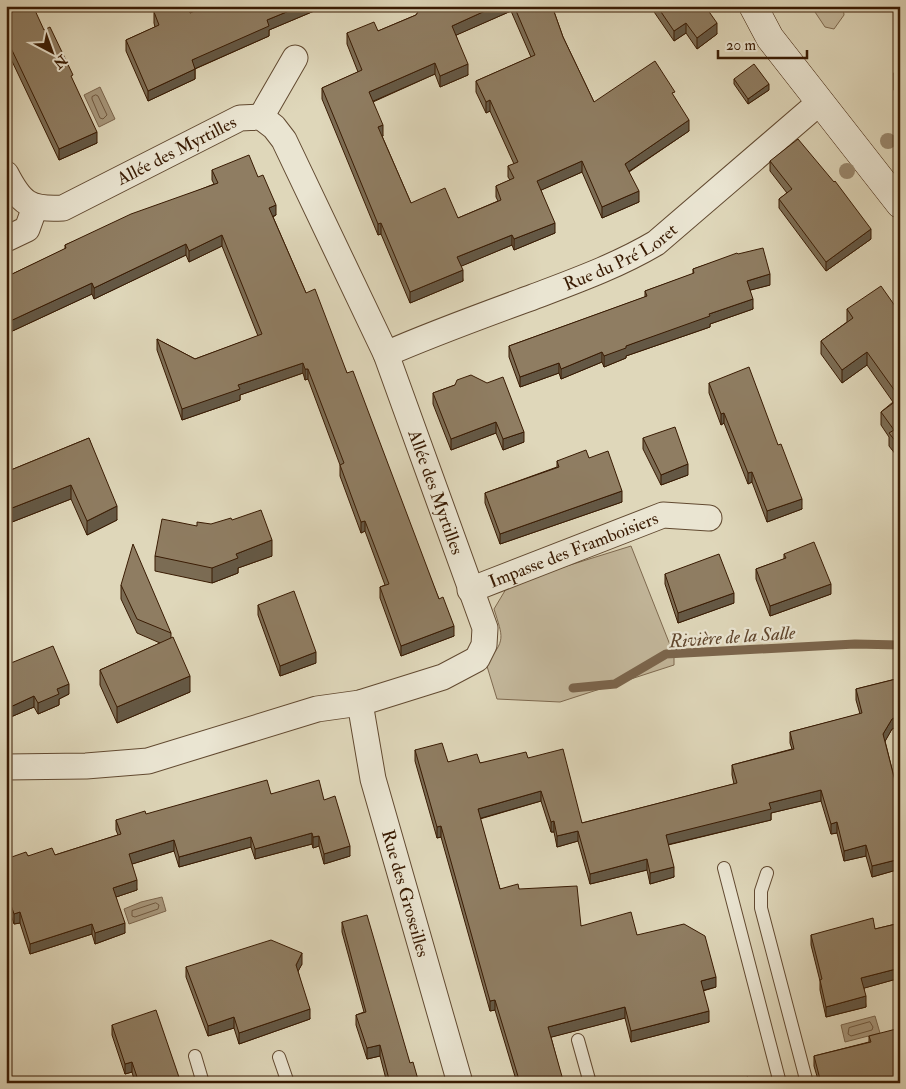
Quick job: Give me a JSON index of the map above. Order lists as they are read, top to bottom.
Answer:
{
  "streets": {
    "street": [
      "Allée des Myrtilles",
      "Rue du Pré Loret",
      "Impasse des Framboisiers",
      "Rue des Groseilles"
    ]
  },
  "crossings": [
    ["Allée des Myrtilles", "Rue du Pré Loret"],
    ["Allée des Myrtilles", "Impasse des Framboisiers"],
    ["Allée des Myrtilles", "Rue des Groseilles"]
  ],
  "water": ["Rivière de la Salle"],
  "scale_bar": "20 m",
  "north": "bottom right"
}
